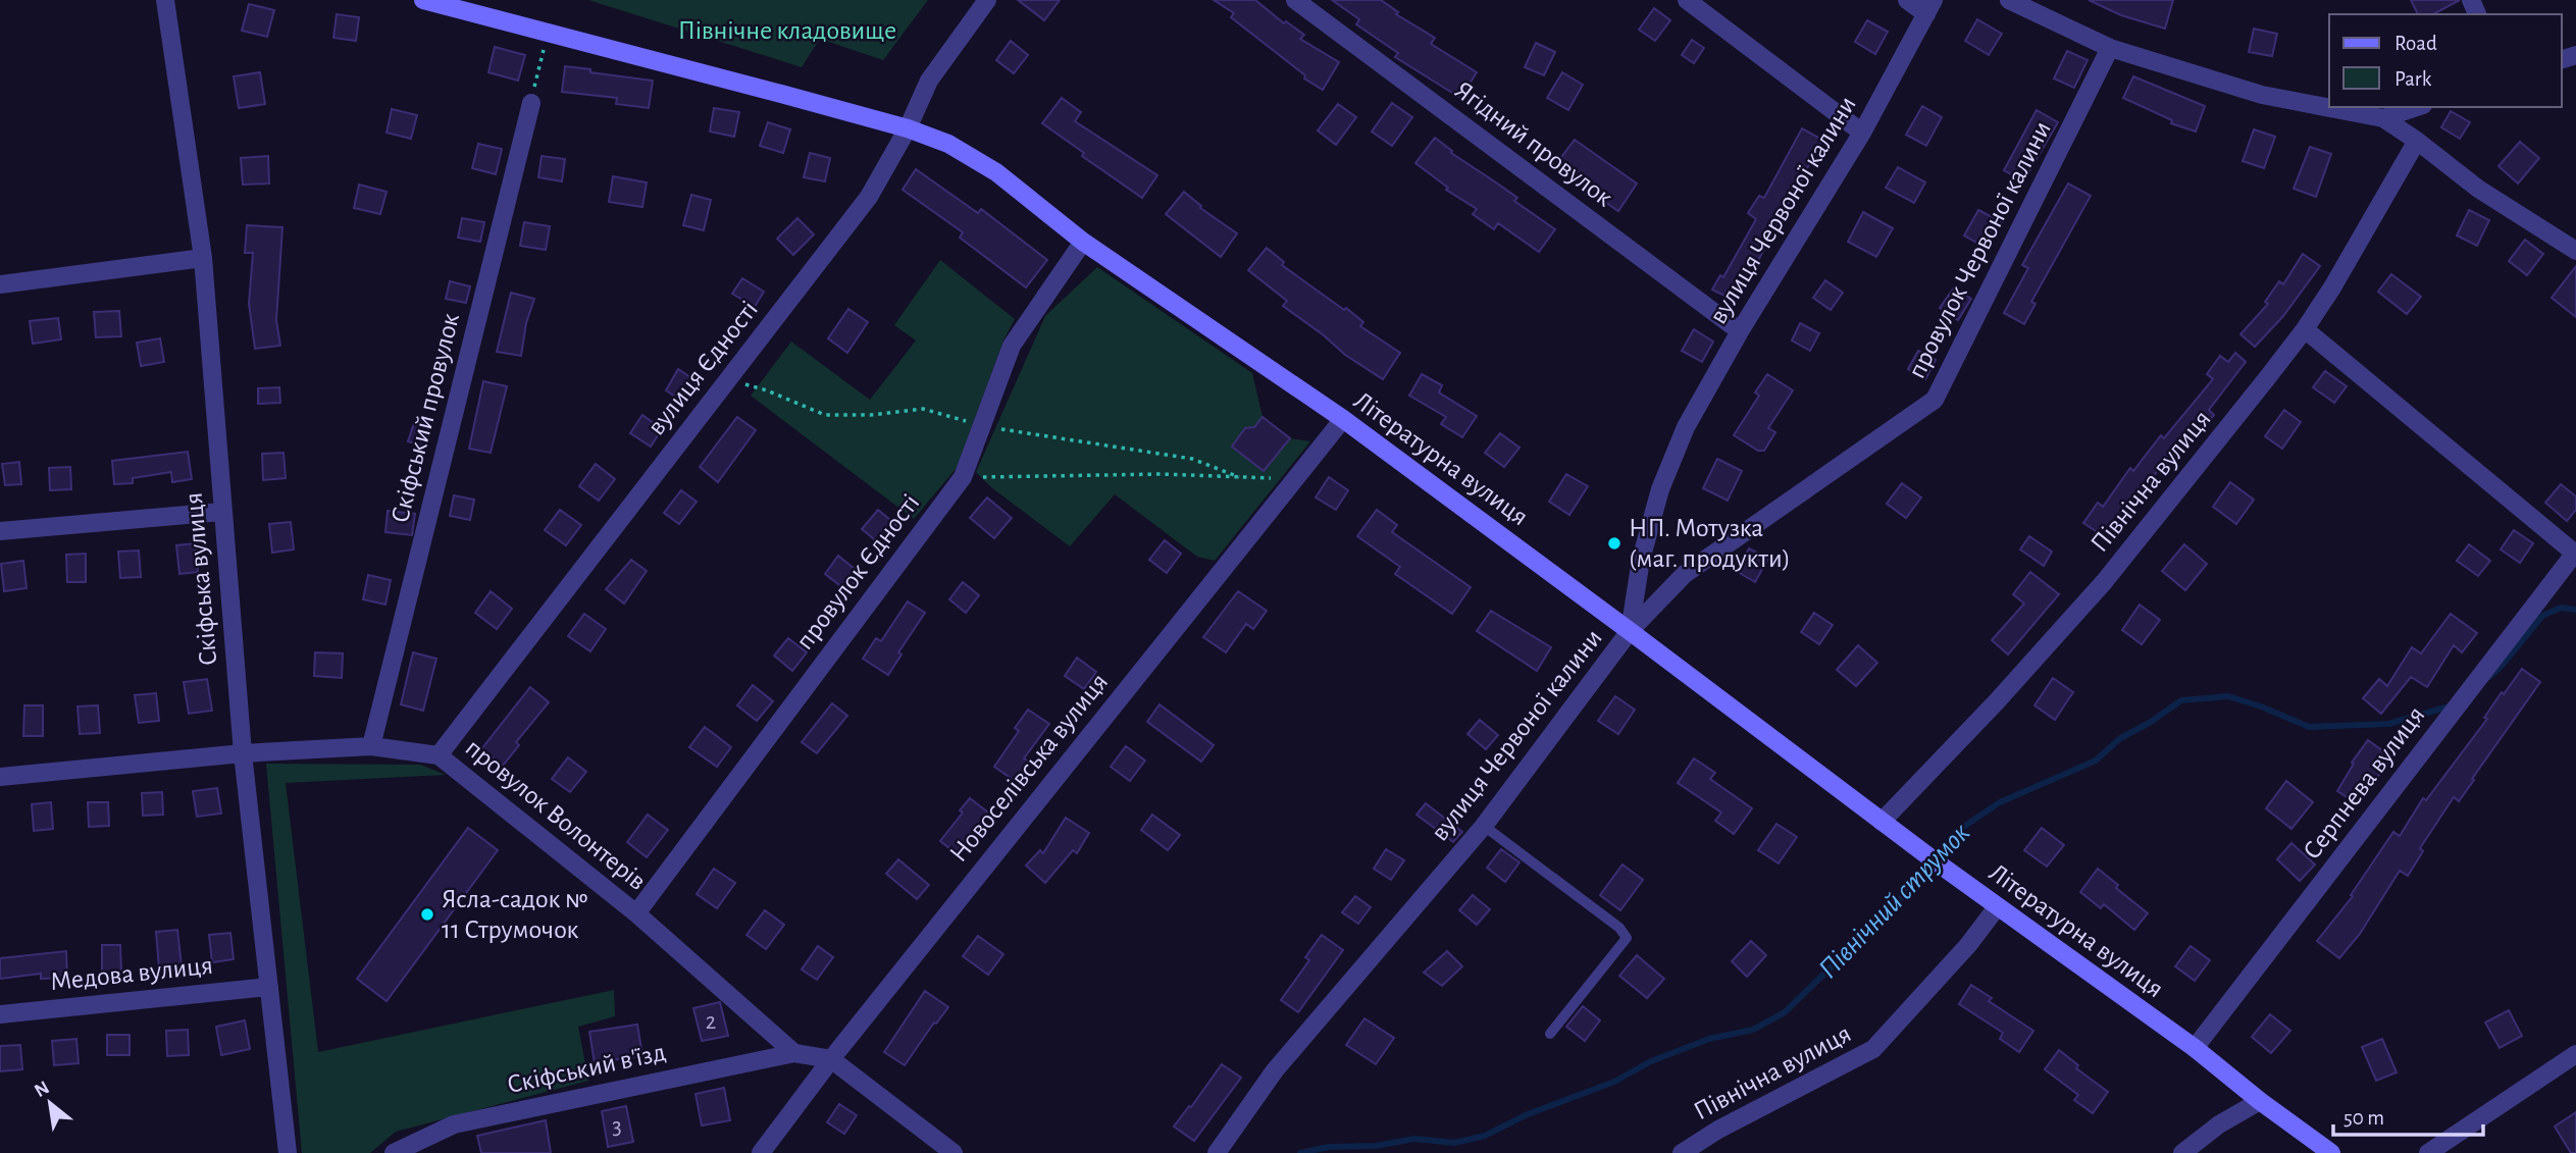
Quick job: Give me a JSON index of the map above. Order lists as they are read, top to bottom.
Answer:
{
  "streets": {
    "street": [
      "Ягідний провулок",
      "вулиця Червоної калини",
      "провулок Червоної калини",
      "вулиця Єдності",
      "Скіфський провулок",
      "Літературна вулиця",
      "Північна вулиця",
      "провулок Єдності",
      "Скіфська вулиця",
      "Новоселівська вулиця",
      "Серпнева вулиця",
      "провулок Волонтерів",
      "Медова вулиця",
      "Скіфський в'їзд"
    ]
  },
  "crossings": [
    ["Ягідний провулок", "вулиця Червоної калини"],
    ["вулиця Червоної калини", "провулок Червоної калини"],
    ["вулиця Червоної калини", "Літературна вулиця"],
    ["провулок Червоної калини", "Літературна вулиця"],
    ["вулиця Єдності", "Літературна вулиця"],
    ["вулиця Єдності", "провулок Волонтерів"],
    ["Скіфський провулок", "провулок Волонтерів"],
    ["Літературна вулиця", "Північна вулиця"],
    ["Літературна вулиця", "провулок Єдності"],
    ["Літературна вулиця", "Новоселівська вулиця"],
    ["Літературна вулиця", "Серпнева вулиця"],
    ["провулок Єдності", "провулок Волонтерів"],
    ["Скіфська вулиця", "провулок Волонтерів"],
    ["Скіфська вулиця", "Медова вулиця"],
    ["провулок Волонтерів", "Скіфський в'їзд"]
  ],
  "water": ["Північний струмок"],
  "parks": ["Північне кладовище"],
  "places": ["НП. Мотузка (маг. продукти)", "Ясла-садок № 11 Струмочок"],
  "house_numbers": ["2", "3"],
  "legend": ["Road", "Park"],
  "scale_bar": "50 m",
  "north": "top left"
}
